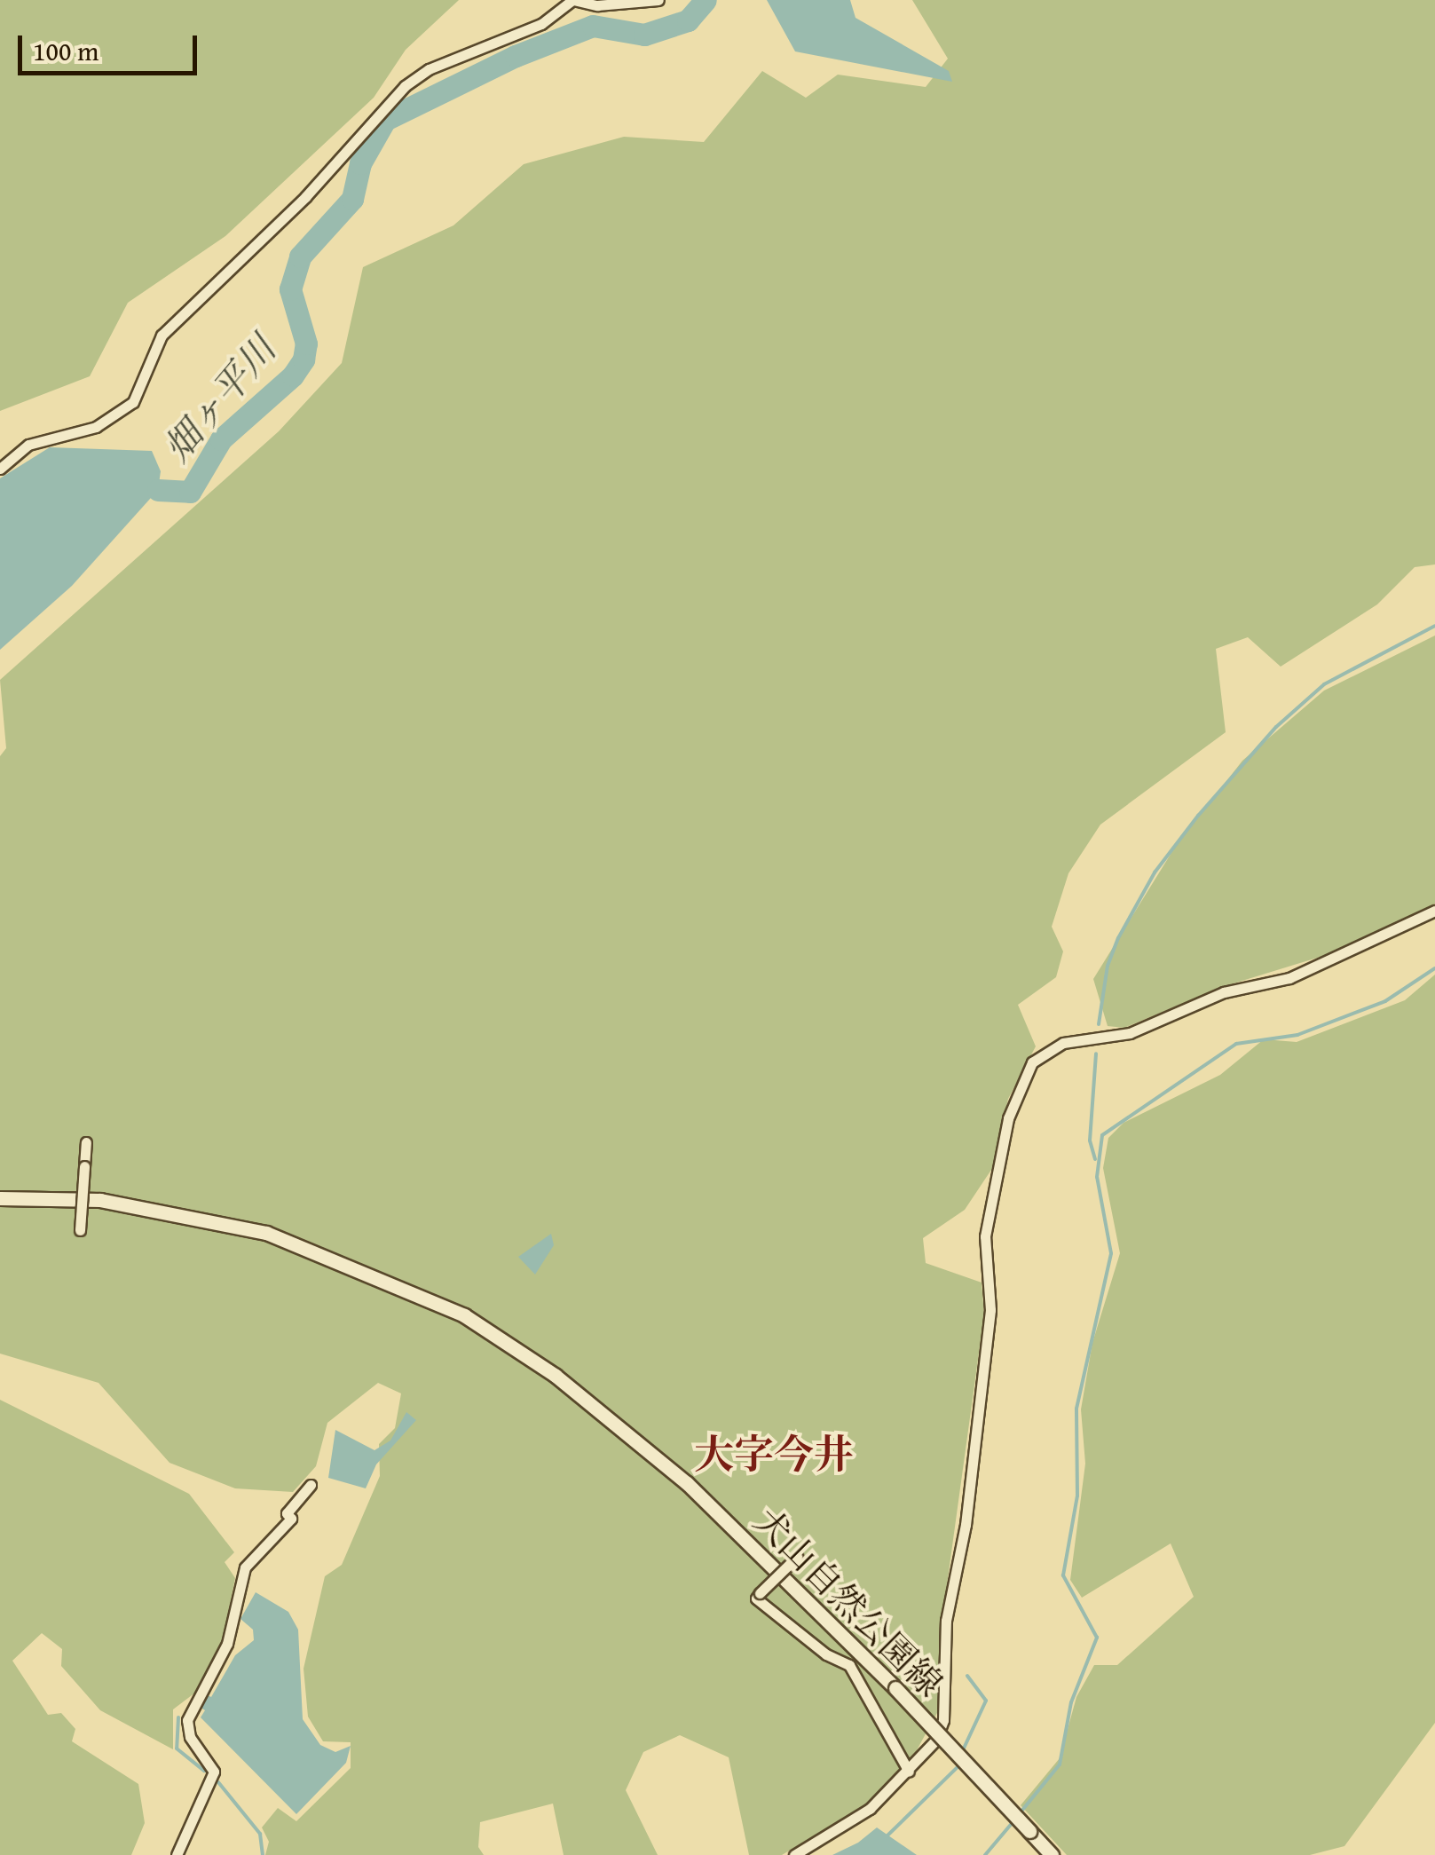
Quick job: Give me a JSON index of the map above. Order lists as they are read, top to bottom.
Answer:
{
  "streets": {
    "main road": ["犬山自然公園線"]
  },
  "districts": ["大字今井"],
  "water": ["畑ヶ平川"],
  "scale_bar": "100 m"
}
